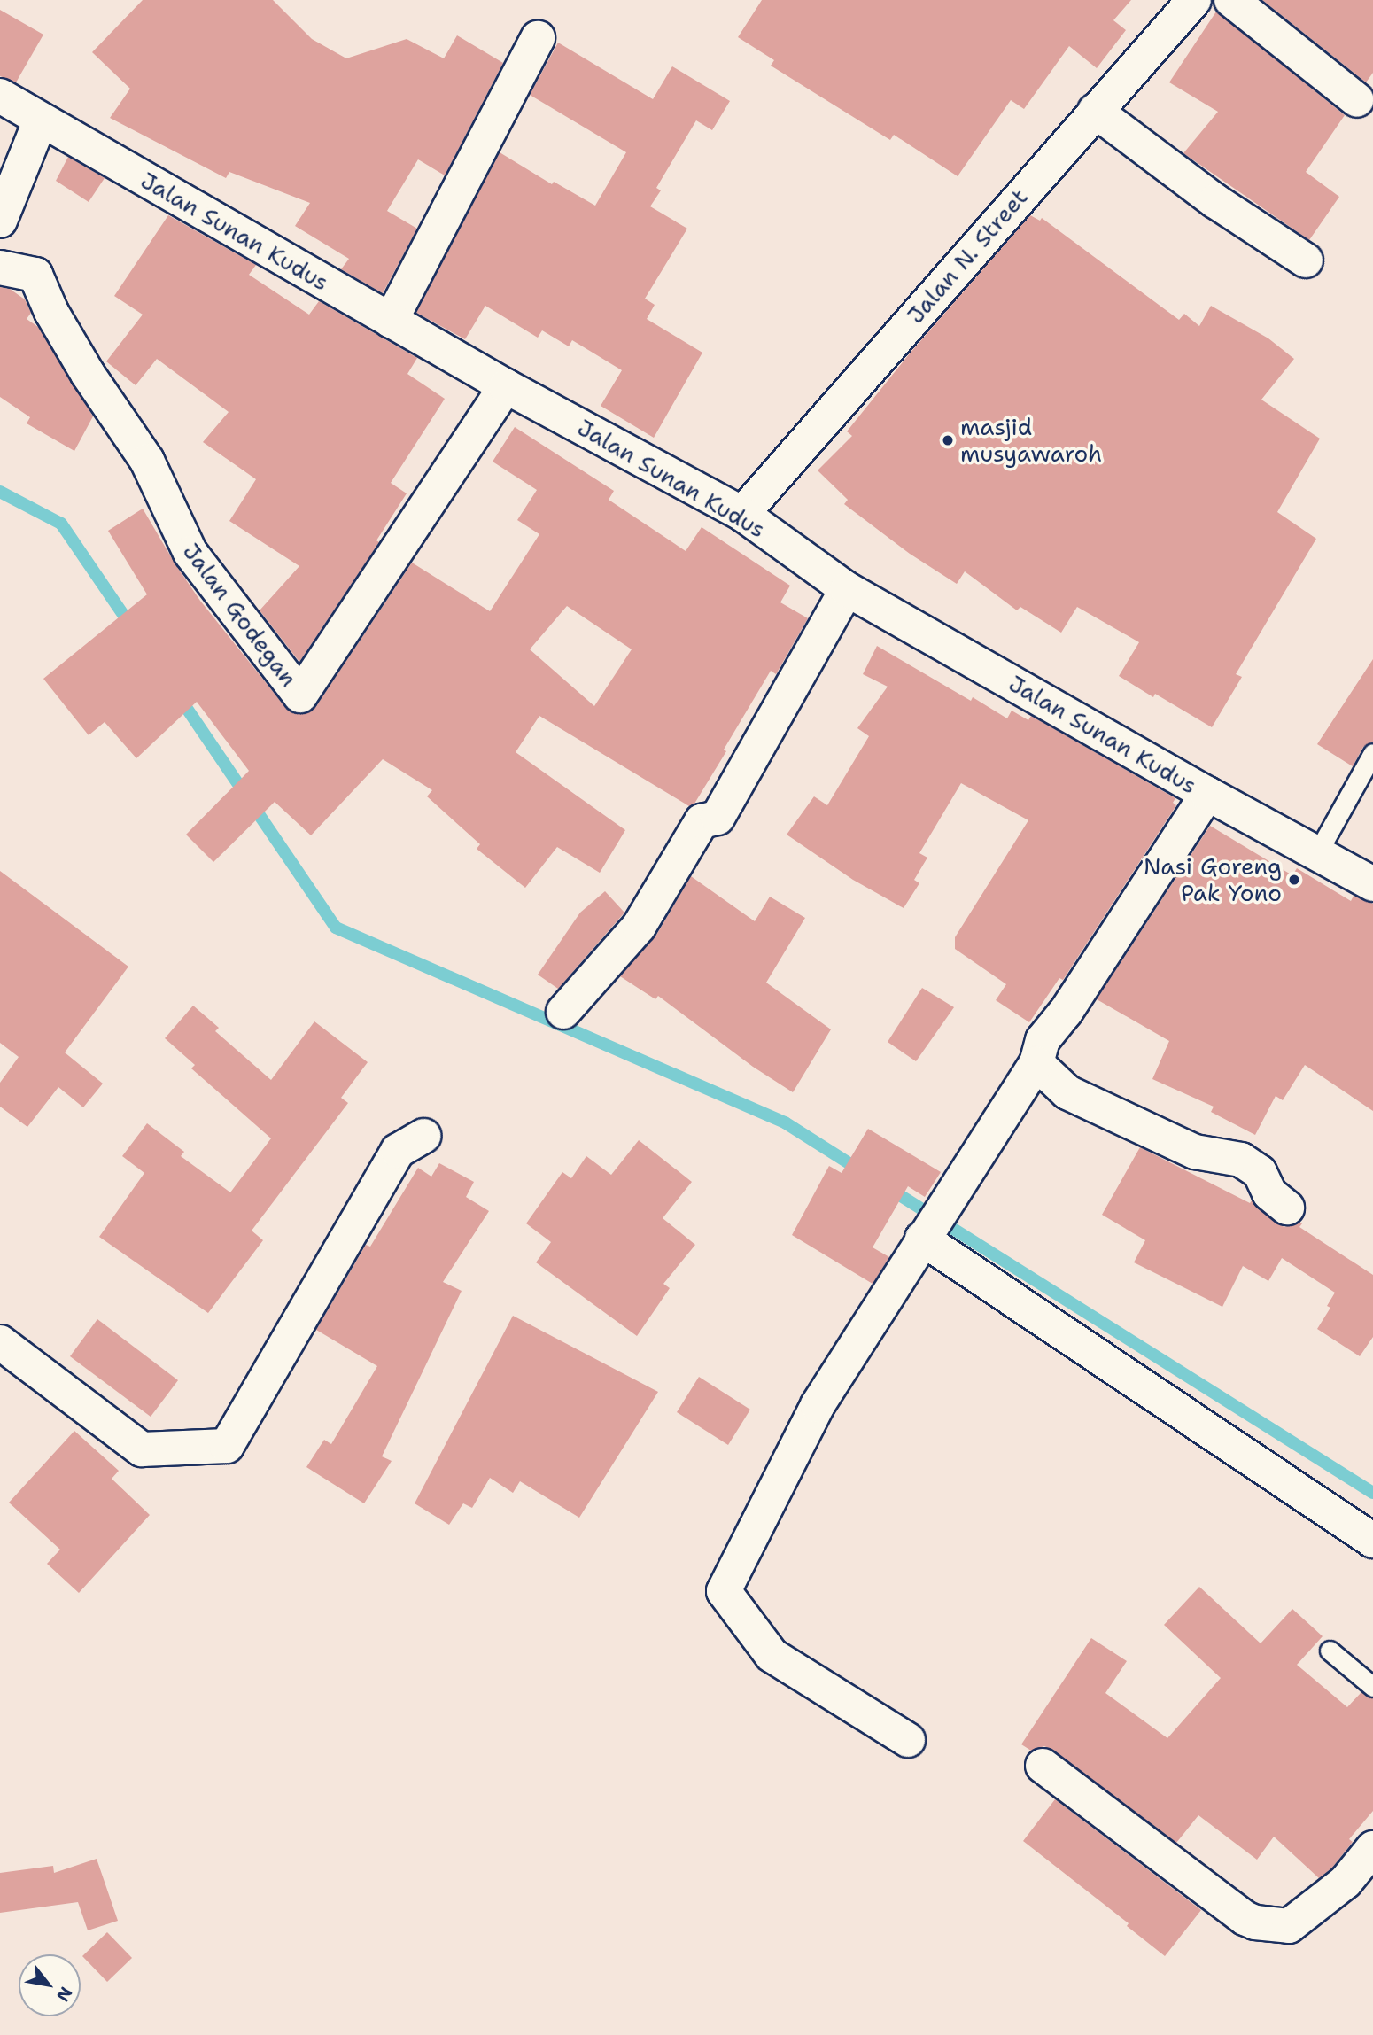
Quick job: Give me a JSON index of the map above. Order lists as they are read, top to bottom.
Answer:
{
  "streets": {
    "street": ["Jalan Sunan Kudus", "Jalan N. Street", "Jalan Godegan"]
  },
  "crossings": [
    ["Jalan Sunan Kudus", "Jalan N. Street"],
    ["Jalan Sunan Kudus", "Jalan Godegan"]
  ],
  "places": ["masjid musyawaroh", "Nasi Goreng Pak Yono"],
  "north": "bottom right"
}
